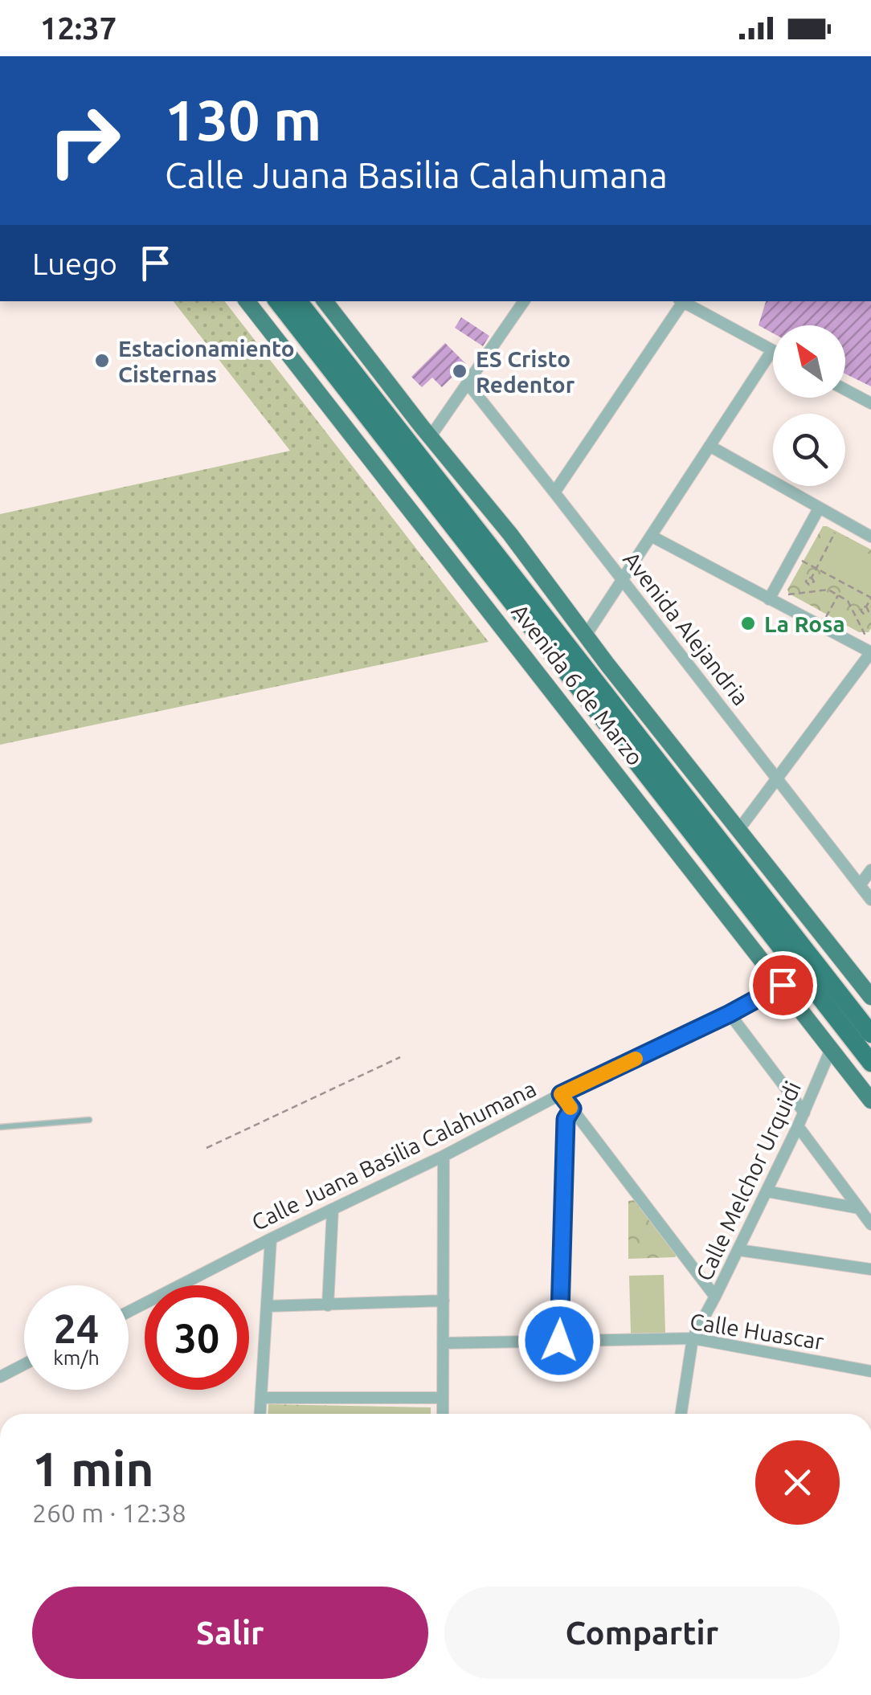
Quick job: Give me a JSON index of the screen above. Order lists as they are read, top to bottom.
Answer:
{
  "streets": {
    "highway": ["Avenida 6 de Marzo"],
    "street": [
      "Avenida Alejandria",
      "Calle Juana Basilia Calahumana",
      "Calle Melchor Urquidi",
      "Calle Huascar"
    ]
  },
  "crossings": [
    ["Avenida 6 de Marzo", "Calle Juana Basilia Calahumana"],
    ["Avenida 6 de Marzo", "Calle Melchor Urquidi"],
    ["Calle Melchor Urquidi", "Calle Huascar"]
  ],
  "places": ["Estacionamiento Cisternas", "ES Cristo Redentor", "La Rosa"],
  "north": "top left",
  "page": {
    "status": "12:37",
    "turn": ["130 m", "Calle Juana Basilia Calahumana"],
    "then": "Luego",
    "speed": "24 km/h",
    "limit": "30",
    "heading": ["1 min", "260 m · 12:38"],
    "buttons": ["Salir", "Compartir"]
  }
}
